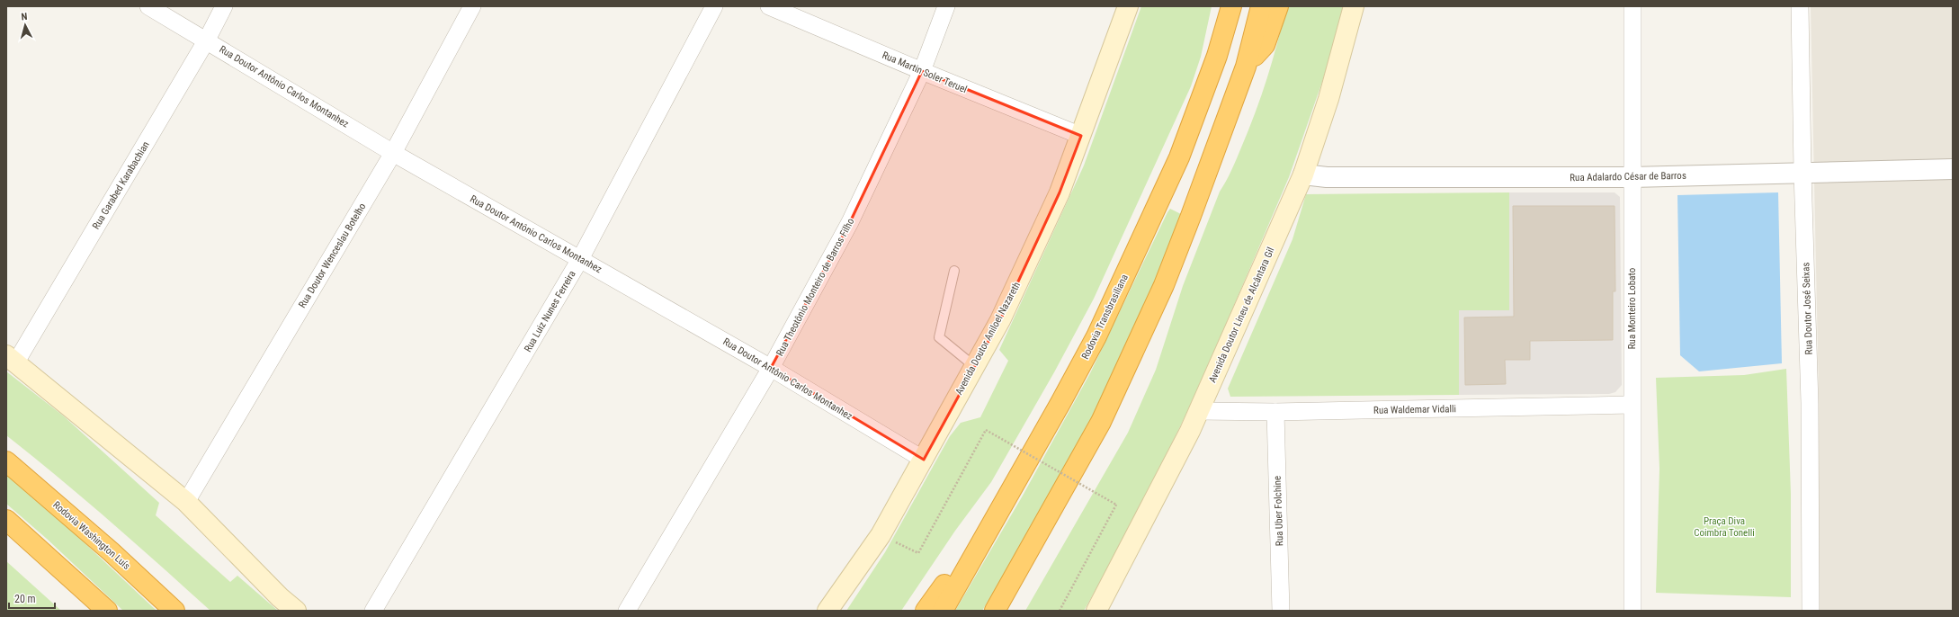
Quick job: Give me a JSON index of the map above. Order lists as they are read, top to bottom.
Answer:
{
  "streets": {
    "highway": ["Rodovia Transbrasiliana", "Rodovia Washington Luís"],
    "main road": ["Avenida Doutor Lineu de Alcântara Gil", "Avenida Doutor Aniloel Nazareth"],
    "street": [
      "Rua Martin Soler Teruel",
      "Rua Doutor Antônio Carlos Montanhez",
      "Rua Adalardo César de Barros",
      "Rua Garabed Karabachian",
      "Rua Doutor Wenceslau Botelho",
      "Rua Theotônio Monteiro de Barros Filho",
      "Rua Monteiro Lobato",
      "Rua Doutor José Seixas",
      "Rua Luiz Nunes Ferreira",
      "Rua Waldemar Vidalli",
      "Rua Uber Folchine"
    ]
  },
  "crossings": [
    ["Rua Martin Soler Teruel", "Rua Theotônio Monteiro de Barros Filho"],
    ["Rua Martin Soler Teruel", "Avenida Doutor Aniloel Nazareth"],
    ["Rua Doutor Antônio Carlos Montanhez", "Rua Garabed Karabachian"],
    ["Rua Doutor Antônio Carlos Montanhez", "Rua Doutor Wenceslau Botelho"],
    ["Rua Doutor Antônio Carlos Montanhez", "Rua Theotônio Monteiro de Barros Filho"],
    ["Rua Doutor Antônio Carlos Montanhez", "Rua Luiz Nunes Ferreira"],
    ["Rua Doutor Antônio Carlos Montanhez", "Avenida Doutor Aniloel Nazareth"],
    ["Rua Adalardo César de Barros", "Rua Monteiro Lobato"],
    ["Rua Adalardo César de Barros", "Rua Doutor José Seixas"],
    ["Rua Adalardo César de Barros", "Avenida Doutor Lineu de Alcântara Gil"],
    ["Rua Monteiro Lobato", "Rua Waldemar Vidalli"],
    ["Avenida Doutor Lineu de Alcântara Gil", "Rua Waldemar Vidalli"],
    ["Rua Waldemar Vidalli", "Rua Uber Folchine"]
  ],
  "parks": ["Praça Diva Coimbra Tonelli"],
  "scale_bar": "20 m",
  "north": "top"
}
